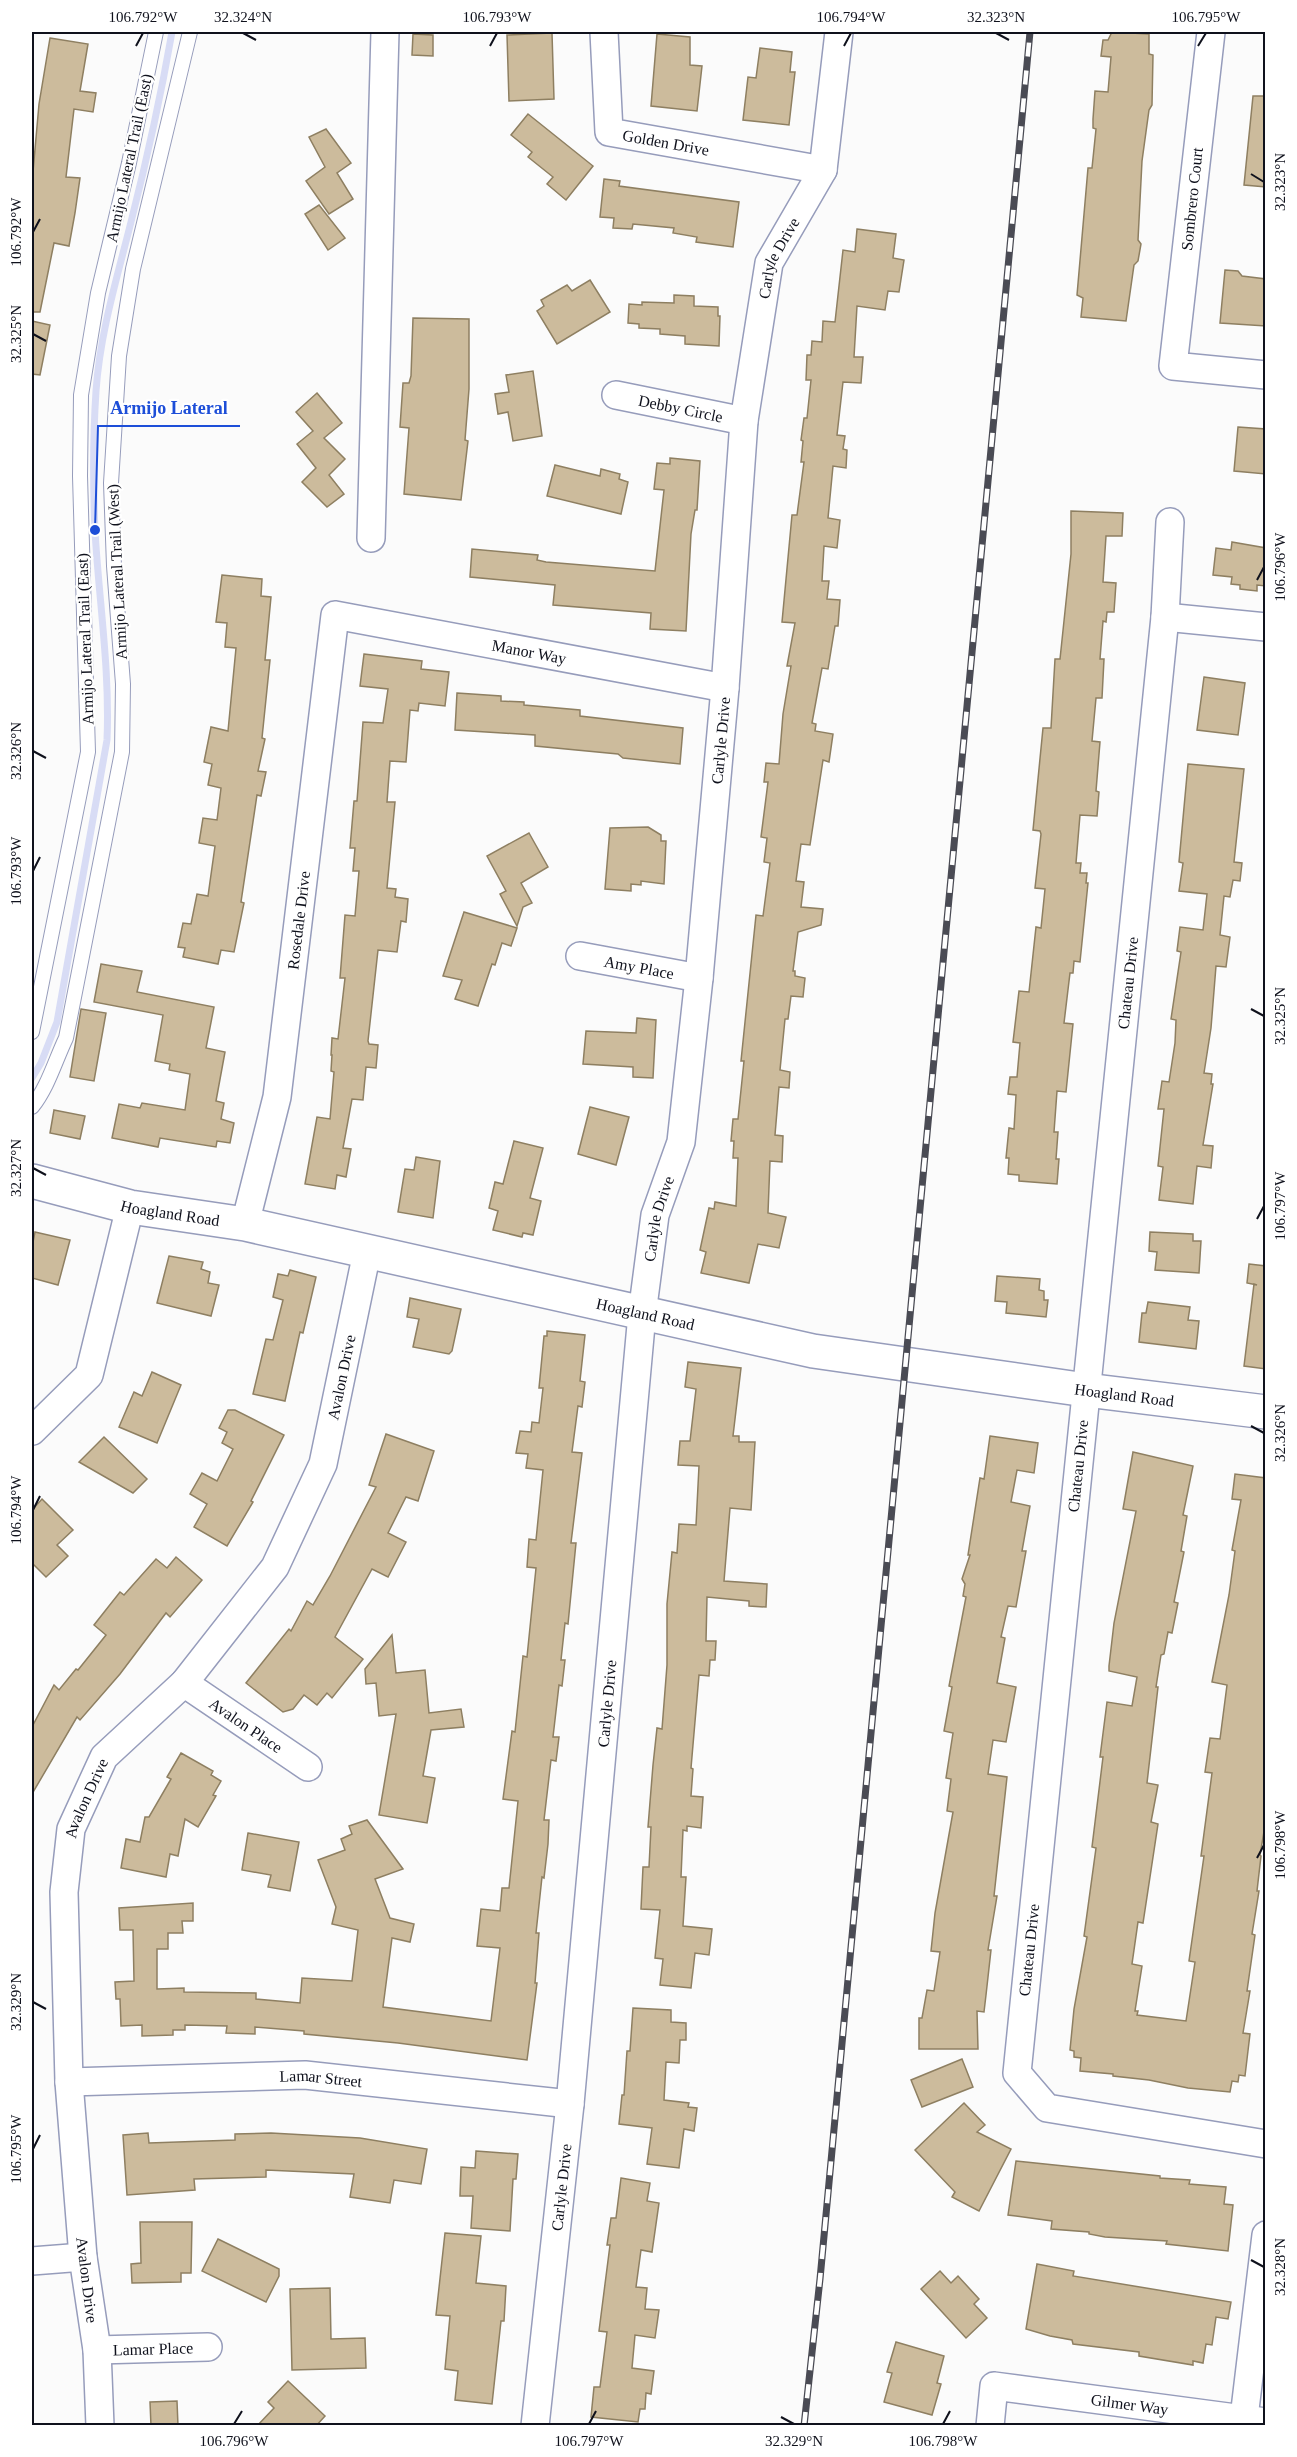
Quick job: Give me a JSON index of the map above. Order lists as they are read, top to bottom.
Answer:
{
  "streets": {
    "street": [
      "Golden Drive",
      "Sombrero Court",
      "Carlyle Drive",
      "Debby Circle",
      "Manor Way",
      "Rosedale Drive",
      "Amy Place",
      "Chateau Drive",
      "Hoagland Road",
      "Avalon Drive",
      "Avalon Place",
      "Lamar Street",
      "Lamar Place",
      "Gilmer Way"
    ],
    "lane": ["Armijo Lateral Trail (East)", "Armijo Lateral Trail (West)"]
  },
  "crossings": [
    ["Golden Drive", "Carlyle Drive"],
    ["Carlyle Drive", "Debby Circle"],
    ["Carlyle Drive", "Manor Way"],
    ["Carlyle Drive", "Amy Place"],
    ["Carlyle Drive", "Hoagland Road"],
    ["Carlyle Drive", "Lamar Street"],
    ["Manor Way", "Rosedale Drive"],
    ["Rosedale Drive", "Hoagland Road"],
    ["Chateau Drive", "Hoagland Road"],
    ["Hoagland Road", "Avalon Drive"],
    ["Avalon Drive", "Avalon Place"],
    ["Avalon Drive", "Lamar Street"],
    ["Avalon Drive", "Lamar Place"]
  ],
  "places": ["Armijo Lateral"],
  "coordinates": [
    "106.792°W",
    "32.324°N",
    "106.793°W",
    "106.794°W",
    "32.323°N",
    "106.795°W",
    "32.325°N",
    "106.796°W",
    "32.326°N",
    "32.327°N",
    "106.797°W",
    "106.798°W",
    "32.329°N",
    "32.328°N"
  ]
}
